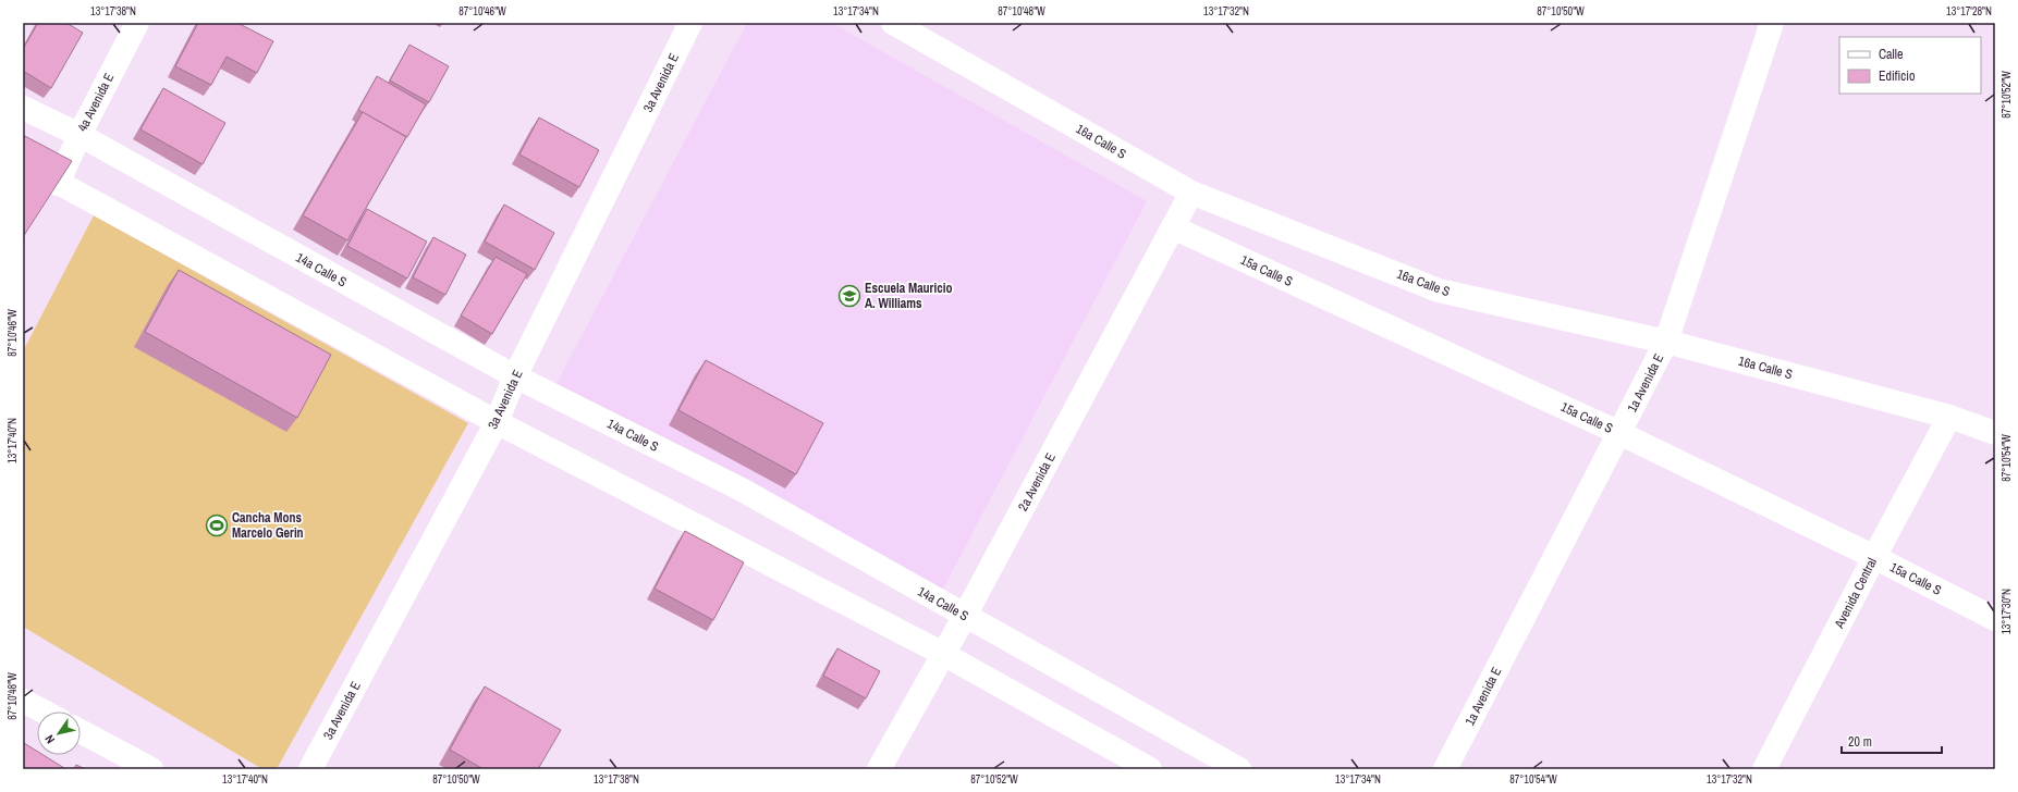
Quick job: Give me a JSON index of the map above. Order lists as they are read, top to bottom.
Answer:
{
  "streets": {
    "street": [
      "3a Avenida E",
      "4a Avenida E",
      "16a Calle S",
      "14a Calle S",
      "15a Calle S",
      "1a Avenida E",
      "2a Avenida E",
      "Avenida Central"
    ]
  },
  "crossings": [
    ["3a Avenida E", "14a Calle S"],
    ["4a Avenida E", "14a Calle S"],
    ["16a Calle S", "1a Avenida E"],
    ["16a Calle S", "2a Avenida E"],
    ["16a Calle S", "Avenida Central"],
    ["14a Calle S", "2a Avenida E"],
    ["15a Calle S", "1a Avenida E"],
    ["15a Calle S", "2a Avenida E"],
    ["15a Calle S", "Avenida Central"]
  ],
  "places": {
    "school or university": ["Escuela Mauricio A. Williams"],
    "sports": ["Cancha Mons Marcelo Gerin"]
  },
  "legend": ["Calle", "Edificio"],
  "scale_bar": "20 m",
  "north": "bottom left",
  "coordinates": [
    "13°17'38\"N",
    "87°10'46\"W",
    "13°17'34\"N",
    "87°10'48\"W",
    "13°17'32\"N",
    "87°10'50\"W",
    "13°17'28\"N",
    "87°10'52\"W",
    "13°17'40\"N",
    "87°10'54\"W",
    "13°17'30\"N"
  ]
}
